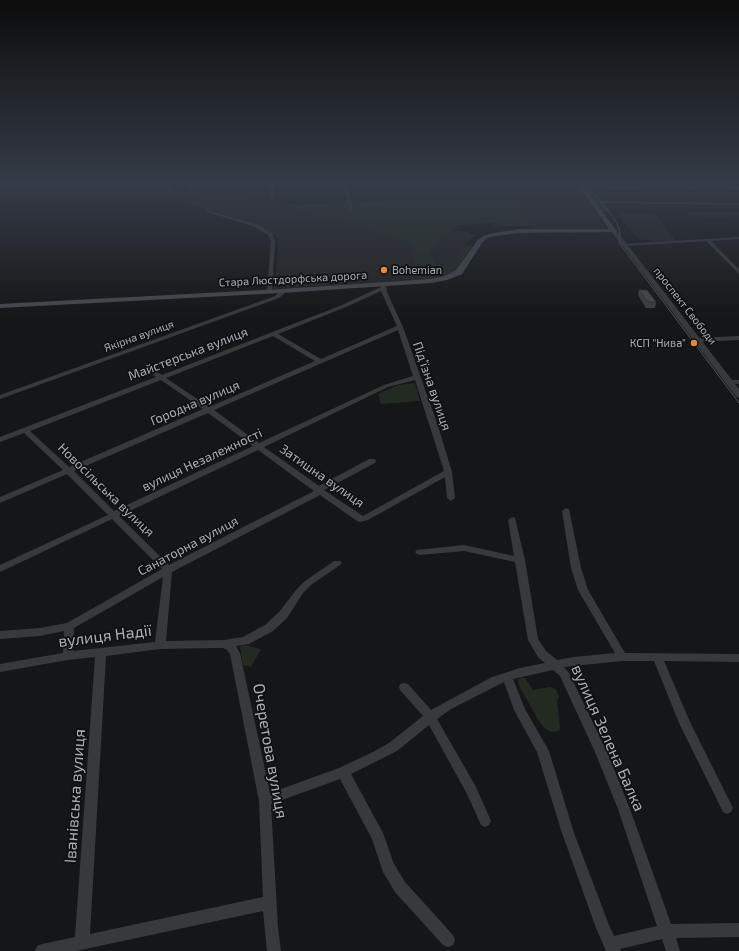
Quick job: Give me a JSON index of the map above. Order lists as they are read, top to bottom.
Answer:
{
  "streets": {
    "main road": ["Стара Люстдорфська дорога"],
    "street": [
      "проспект Свободи",
      "Якірна вулиця",
      "Майстерська вулиця",
      "Підʼїзна вулиця",
      "Городна вулиця",
      "вулиця Незалежності",
      "Затишна вулиця",
      "Новосільська вулиця",
      "Санаторна вулиця",
      "вулиця Надії",
      "вулиця Зелена Балка",
      "Очеретова вулиця",
      "Іванівська вулиця"
    ]
  },
  "crossings": [
    ["Стара Люстдорфська дорога", "проспект Свободи"],
    ["Стара Люстдорфська дорога", "Якірна вулиця"],
    ["Стара Люстдорфська дорога", "Майстерська вулиця"],
    ["Стара Люстдорфська дорога", "Підʼїзна вулиця"],
    ["Майстерська вулиця", "Підʼїзна вулиця"],
    ["Майстерська вулиця", "Затишна вулиця"],
    ["Майстерська вулиця", "Новосільська вулиця"],
    ["Підʼїзна вулиця", "Городна вулиця"],
    ["Підʼїзна вулиця", "вулиця Незалежності"],
    ["Підʼїзна вулиця", "Затишна вулиця"],
    ["Городна вулиця", "Затишна вулиця"],
    ["Городна вулиця", "Новосільська вулиця"],
    ["вулиця Незалежності", "Затишна вулиця"],
    ["вулиця Незалежності", "Новосільська вулиця"],
    ["Затишна вулиця", "Санаторна вулиця"],
    ["Новосільська вулиця", "Санаторна вулиця"],
    ["Санаторна вулиця", "вулиця Надії"],
    ["вулиця Надії", "Очеретова вулиця"],
    ["вулиця Надії", "Іванівська вулиця"]
  ],
  "places": ["Bohemian", "КСП \"Нива\""]
}
